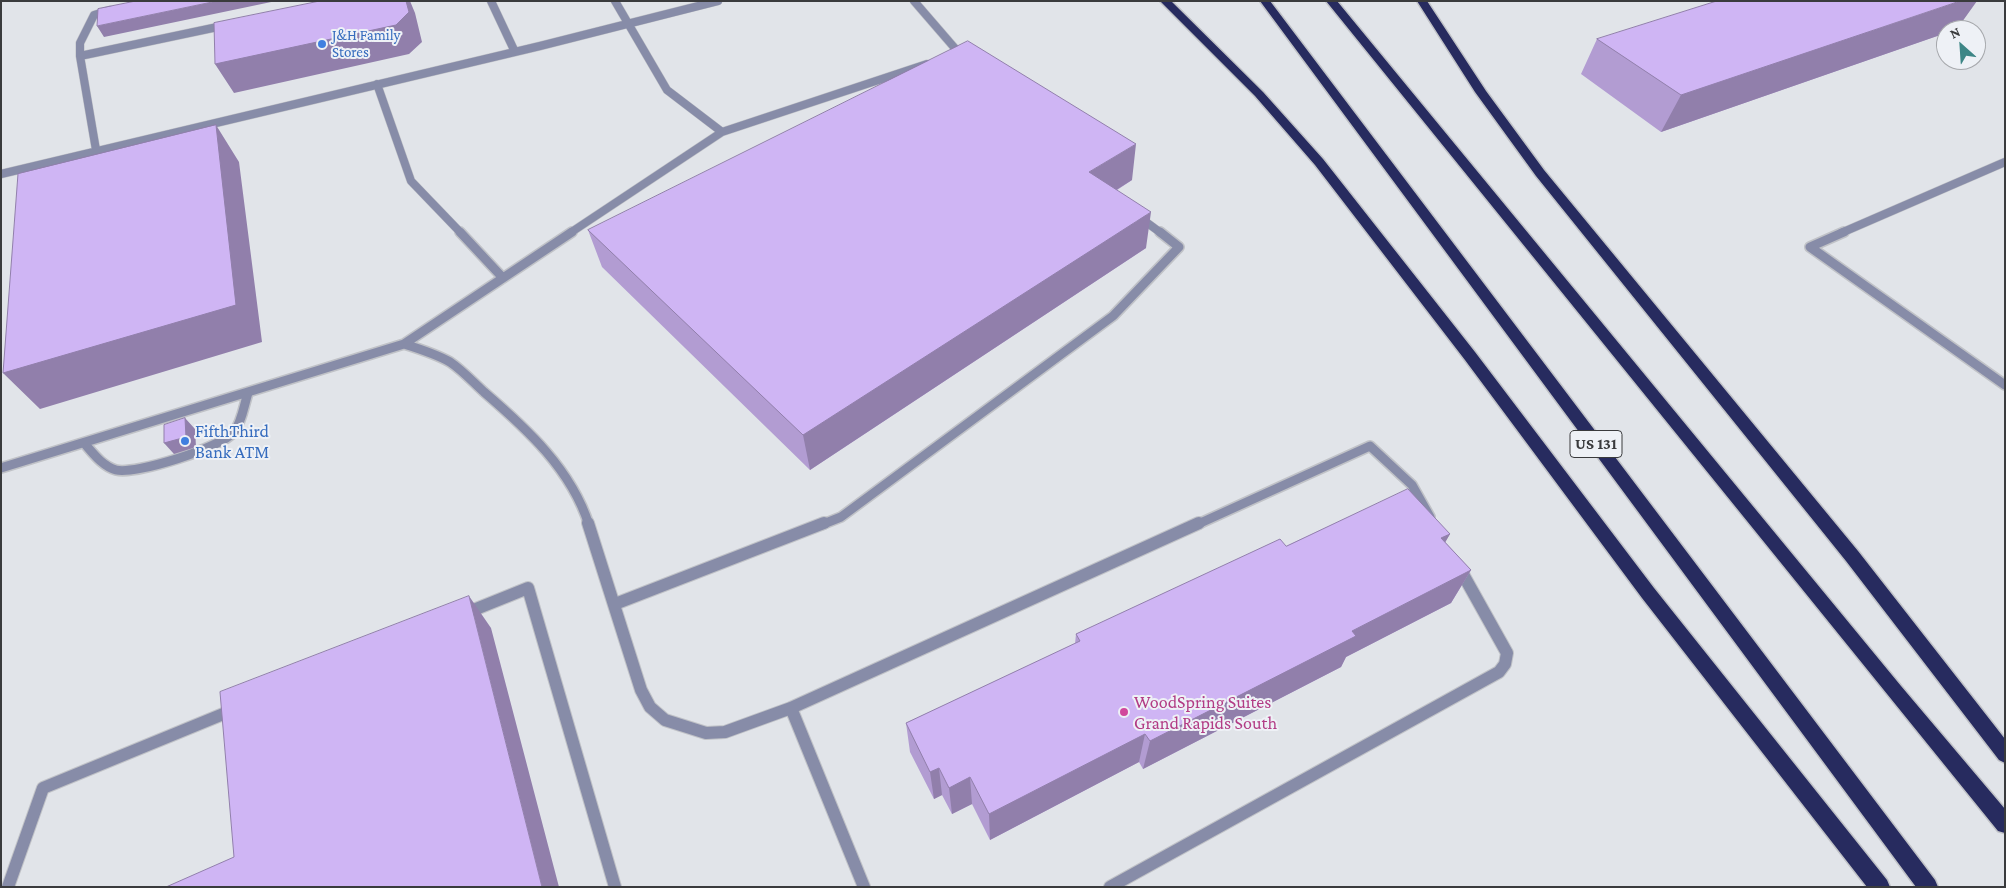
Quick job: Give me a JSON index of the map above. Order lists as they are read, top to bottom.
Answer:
{
  "streets": {
    "highway": ["US 131"]
  },
  "places": ["J&H Family Stores", "FifthThird Bank ATM", "WoodSpring Suites Grand Rapids South"],
  "north": "top left"
}
